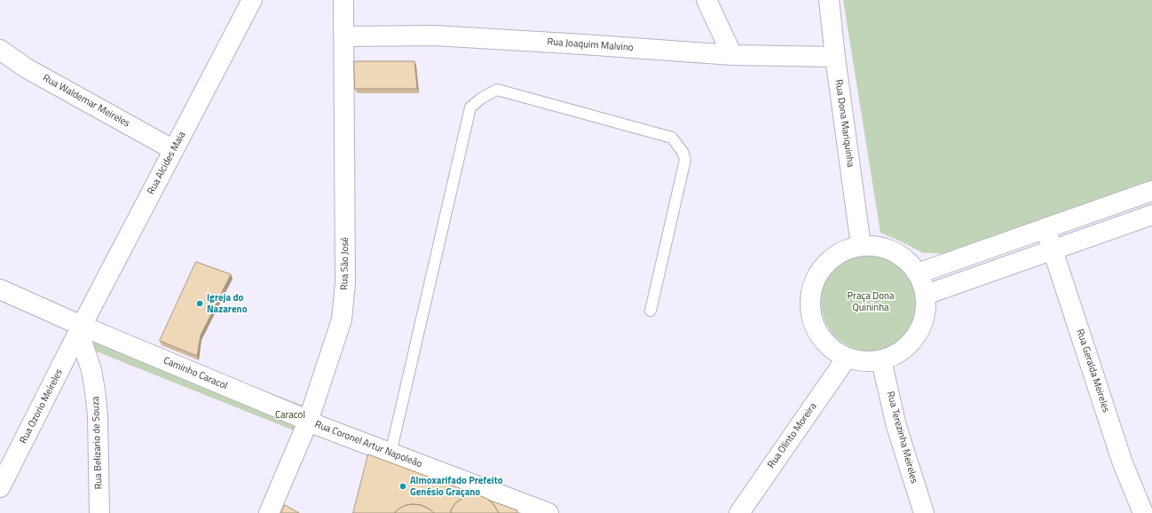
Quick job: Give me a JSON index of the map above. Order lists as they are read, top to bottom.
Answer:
{
  "streets": {
    "street": [
      "Rua Joaquim Malvino",
      "Rua Waldemar Meireles",
      "Rua Dona Mariquinha",
      "Rua Alcides Maia",
      "Rua São José",
      "Rua Geralda Meireles",
      "Caminho Caracol",
      "Rua Ozorio Meireles",
      "Rua Olinto Moreira",
      "Rua Terezinha Meireles",
      "Rua Belizario de Souza",
      "Rua Coronel Artur Napoleão"
    ]
  },
  "crossings": [
    ["Rua Joaquim Malvino", "Rua Dona Mariquinha"],
    ["Rua Joaquim Malvino", "Rua São José"],
    ["Rua Waldemar Meireles", "Rua Alcides Maia"],
    ["Rua Dona Mariquinha", "Rua Olinto Moreira"],
    ["Rua Dona Mariquinha", "Rua Terezinha Meireles"],
    ["Rua Alcides Maia", "Caminho Caracol"],
    ["Rua Alcides Maia", "Rua Ozorio Meireles"],
    ["Rua Alcides Maia", "Rua Belizario de Souza"],
    ["Rua São José", "Caminho Caracol"],
    ["Rua São José", "Rua Coronel Artur Napoleão"],
    ["Caminho Caracol", "Rua Ozorio Meireles"],
    ["Caminho Caracol", "Rua Belizario de Souza"],
    ["Caminho Caracol", "Rua Coronel Artur Napoleão"],
    ["Rua Ozorio Meireles", "Rua Belizario de Souza"],
    ["Rua Olinto Moreira", "Rua Terezinha Meireles"]
  ],
  "parks": ["Praça Dona Quininha", "Caracol"],
  "places": ["Igreja do Nazareno", "Almoxarifado Prefeito Genésio Graçano"]
}
